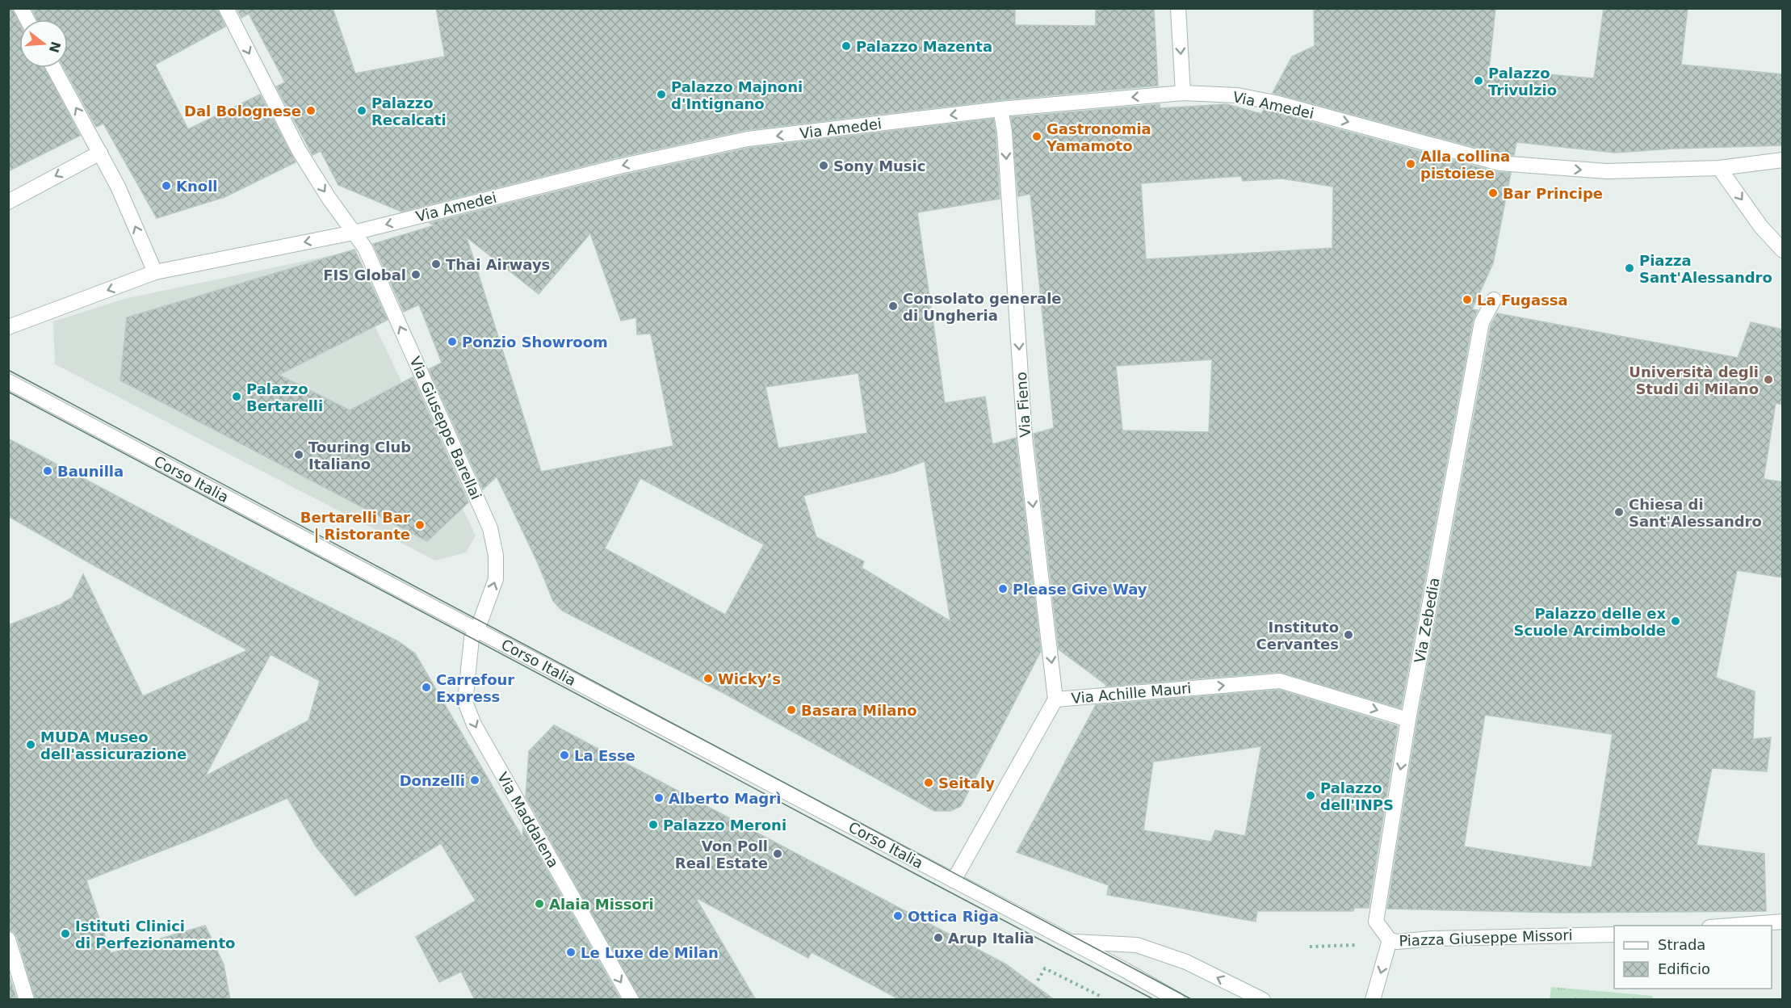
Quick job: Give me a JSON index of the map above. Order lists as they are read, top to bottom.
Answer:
{
  "streets": {
    "street": [
      "Via Amedei",
      "Via Fieno",
      "Via Giuseppe Barellai",
      "Corso Italia",
      "Via Zebedia",
      "Via Achille Mauri",
      "Via Maddalena",
      "Piazza Giuseppe Missori"
    ]
  },
  "crossings": [
    ["Via Amedei", "Via Fieno"],
    ["Via Amedei", "Via Giuseppe Barellai"],
    ["Via Fieno", "Via Achille Mauri"],
    ["Via Giuseppe Barellai", "Corso Italia"],
    ["Via Giuseppe Barellai", "Via Maddalena"],
    ["Corso Italia", "Via Achille Mauri"],
    ["Corso Italia", "Via Maddalena"],
    ["Via Zebedia", "Via Achille Mauri"],
    ["Via Zebedia", "Piazza Giuseppe Missori"]
  ],
  "one_way": ["Via Fieno", "Via Achille Mauri", "Via Maddalena"],
  "places": [
    "Palazzo Mazenta",
    "Palazzo Trivulzio",
    "Palazzo Majnoni d'Intignano",
    "Dal Bolognese",
    "Palazzo Recalcati",
    "Gastronomia Yamamoto",
    "Alla collina pistoiese",
    "Sony Music",
    "Knoll",
    "Bar Principe",
    "Thai Airways",
    "Piazza Sant'Alessandro",
    "FIS Global",
    "La Fugassa",
    "Consolato generale di Ungheria",
    "Ponzio Showroom",
    "Università degli Studi di Milano",
    "Palazzo Bertarelli",
    "Touring Club Italiano",
    "Baunilla",
    "Chiesa di Sant'Alessandro",
    "Bertarelli Bar | Ristorante",
    "Please Give Way",
    "Palazzo delle ex Scuole Arcimbolde",
    "Instituto Cervantes",
    "Wicky’s",
    "Carrefour Express",
    "Basara Milano",
    "MUDA Museo dell'assicurazione",
    "La Esse",
    "Donzelli",
    "Seitaly",
    "Palazzo dell'INPS",
    "Alberto Magrì",
    "Palazzo Meroni",
    "Von Poll Real Estate",
    "Alaia Missori",
    "Ottica Riga",
    "Istituti Clinici di Perfezionamento",
    "Arup Italia",
    "Le Luxe de Milan"
  ],
  "legend": ["Strada", "Edificio"],
  "north": "right"
}
